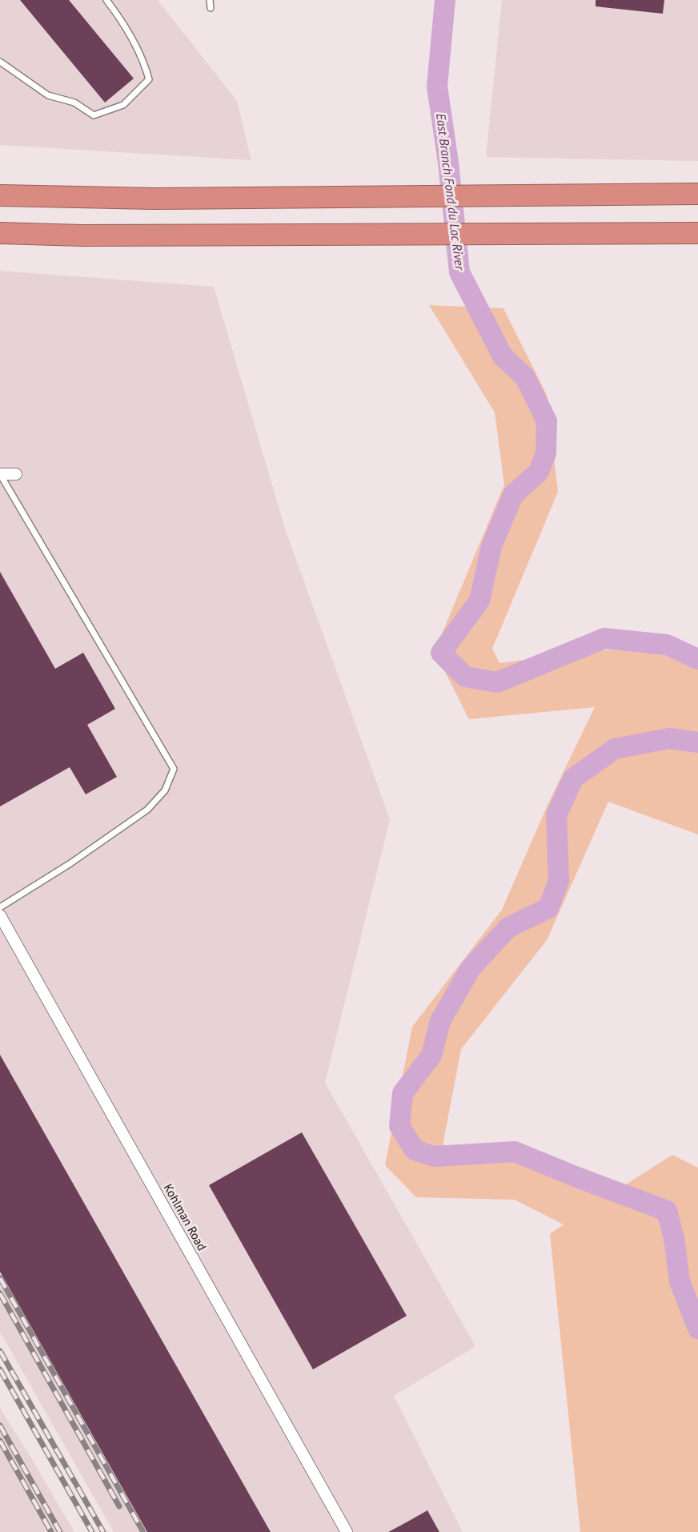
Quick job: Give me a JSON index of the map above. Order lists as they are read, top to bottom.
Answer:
{
  "streets": {
    "street": ["Kohlman Road"]
  },
  "water": ["East Branch Fond du Lac River"]
}
